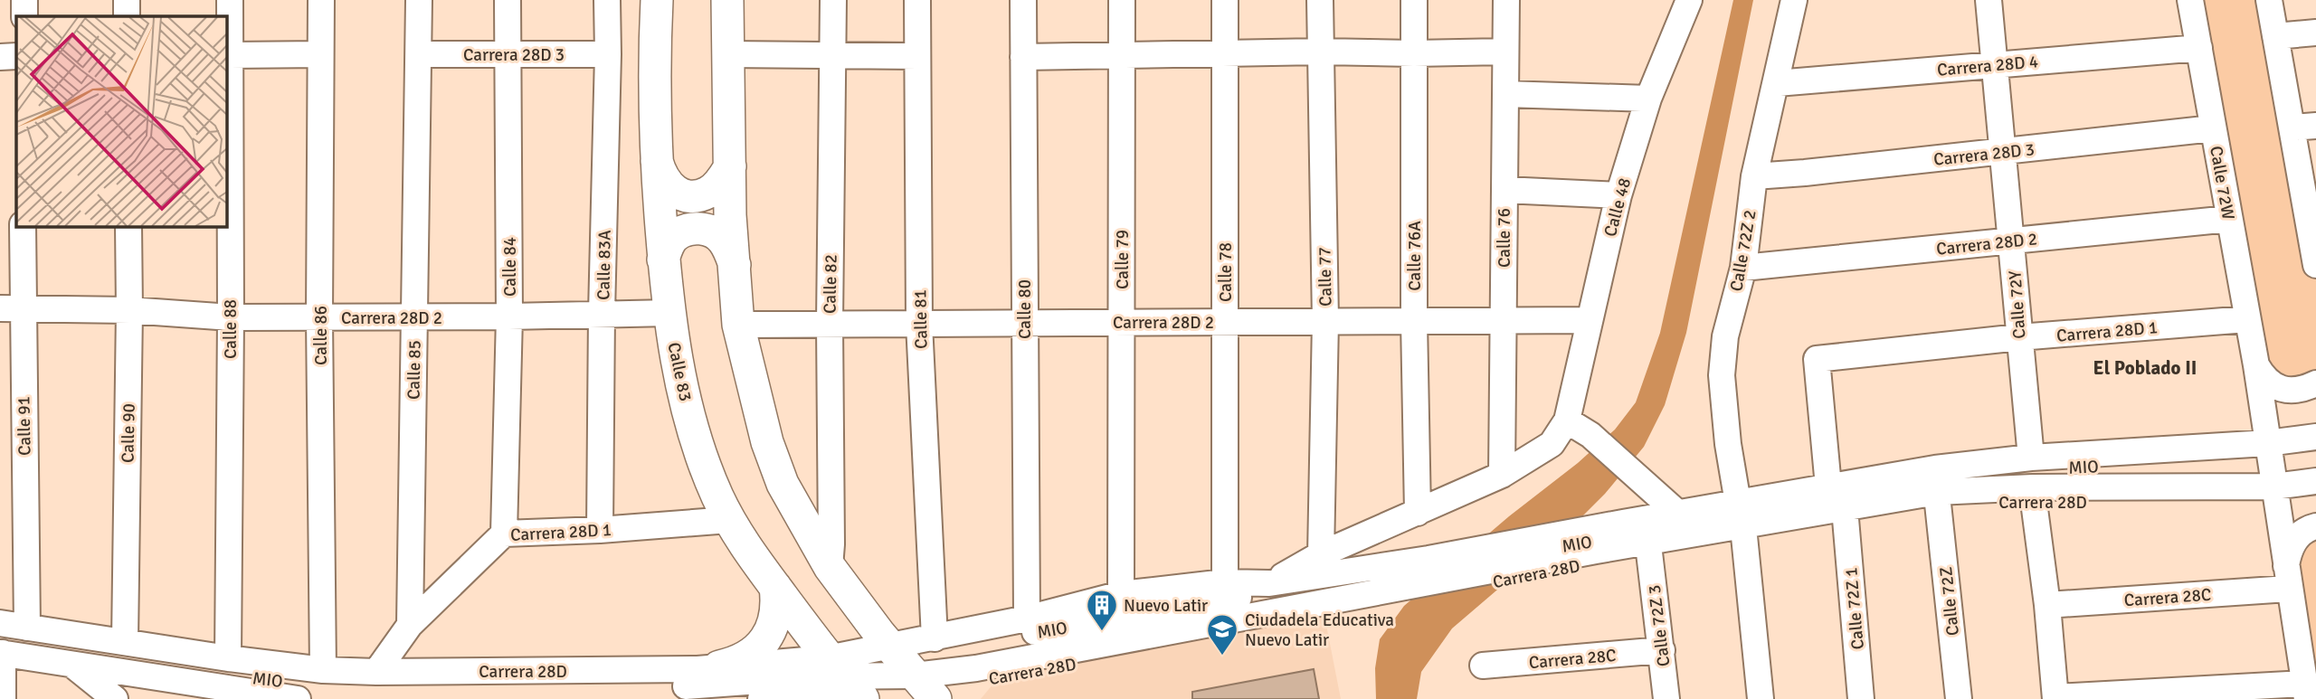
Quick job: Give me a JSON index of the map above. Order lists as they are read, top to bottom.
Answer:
{
  "streets": {
    "main road": ["Calle 83"],
    "street": [
      "Carrera 28D 3",
      "Carrera 28D 4",
      "Calle 72W",
      "Calle 48",
      "Calle 76",
      "Carrera 28D 2",
      "Calle 72Z 2",
      "Calle 76A",
      "Calle 79",
      "Calle 83A",
      "Calle 84",
      "Calle 78",
      "Calle 77",
      "Calle 82",
      "Calle 72Y",
      "Calle 80",
      "Calle 81",
      "Calle 88",
      "Carrera 28D 1",
      "Calle 86",
      "Calle 85",
      "Calle 91",
      "Calle 90",
      "MIO",
      "Carrera 28D",
      "Carrera 28C",
      "Calle 72Z",
      "Calle 72Z 1",
      "Calle 72Z 3"
    ]
  },
  "crossings": [
    ["Carrera 28D 3", "Calle 72W"],
    ["Carrera 28D 3", "Calle 72Z 2"],
    ["Carrera 28D 3", "Calle 83A"],
    ["Carrera 28D 3", "Calle 84"],
    ["Carrera 28D 3", "Calle 72Y"],
    ["Carrera 28D 3", "Calle 85"],
    ["Carrera 28D 4", "Calle 72W"],
    ["Carrera 28D 4", "Calle 72Z 2"],
    ["Carrera 28D 4", "Calle 72Y"],
    ["Calle 72W", "Carrera 28D 2"],
    ["Calle 72W", "Carrera 28D 1"],
    ["Calle 72W", "MIO"],
    ["Calle 72W", "Carrera 28D"],
    ["Calle 72W", "Carrera 28C"],
    ["Calle 48", "Carrera 28D 2"],
    ["Calle 76", "Carrera 28D 2"],
    ["Carrera 28D 2", "Calle 72Z 2"],
    ["Carrera 28D 2", "Calle 76A"],
    ["Carrera 28D 2", "Calle 79"],
    ["Carrera 28D 2", "Calle 83A"],
    ["Carrera 28D 2", "Calle 84"],
    ["Carrera 28D 2", "Calle 78"],
    ["Carrera 28D 2", "Calle 77"],
    ["Carrera 28D 2", "Calle 82"],
    ["Carrera 28D 2", "Calle 72Y"],
    ["Carrera 28D 2", "Calle 80"],
    ["Carrera 28D 2", "Calle 81"],
    ["Carrera 28D 2", "Calle 88"],
    ["Carrera 28D 2", "Calle 86"],
    ["Carrera 28D 2", "Calle 85"],
    ["Carrera 28D 2", "Calle 83"],
    ["Carrera 28D 2", "Calle 91"],
    ["Carrera 28D 2", "Calle 90"],
    ["Calle 72Z 2", "Carrera 28D"],
    ["Calle 79", "Carrera 28D"],
    ["Calle 83A", "Carrera 28D 1"],
    ["Calle 84", "Carrera 28D 1"],
    ["Calle 78", "Carrera 28D"],
    ["Calle 72Y", "Carrera 28D 1"],
    ["Calle 72Y", "Carrera 28D"],
    ["Calle 80", "Carrera 28D"],
    ["Calle 81", "Carrera 28D"],
    ["Calle 88", "Carrera 28D"],
    ["Carrera 28D 1", "Calle 85"],
    ["Carrera 28D 1", "Calle 83"],
    ["Carrera 28D 1", "Carrera 28D"],
    ["Calle 86", "Carrera 28D"],
    ["Calle 83", "MIO"],
    ["Calle 83", "Carrera 28D"],
    ["Calle 91", "Carrera 28D"],
    ["Calle 90", "Carrera 28D"],
    ["MIO", "Carrera 28D"],
    ["Carrera 28D", "Calle 72Z"],
    ["Carrera 28D", "Calle 72Z 1"],
    ["Carrera 28D", "Calle 72Z 3"],
    ["Carrera 28C", "Calle 72Z 3"]
  ],
  "districts": ["El Poblado II"],
  "places": {
    "building": ["Nuevo Latir"],
    "school or university": ["Ciudadela Educativa Nuevo Latir"]
  }
}
